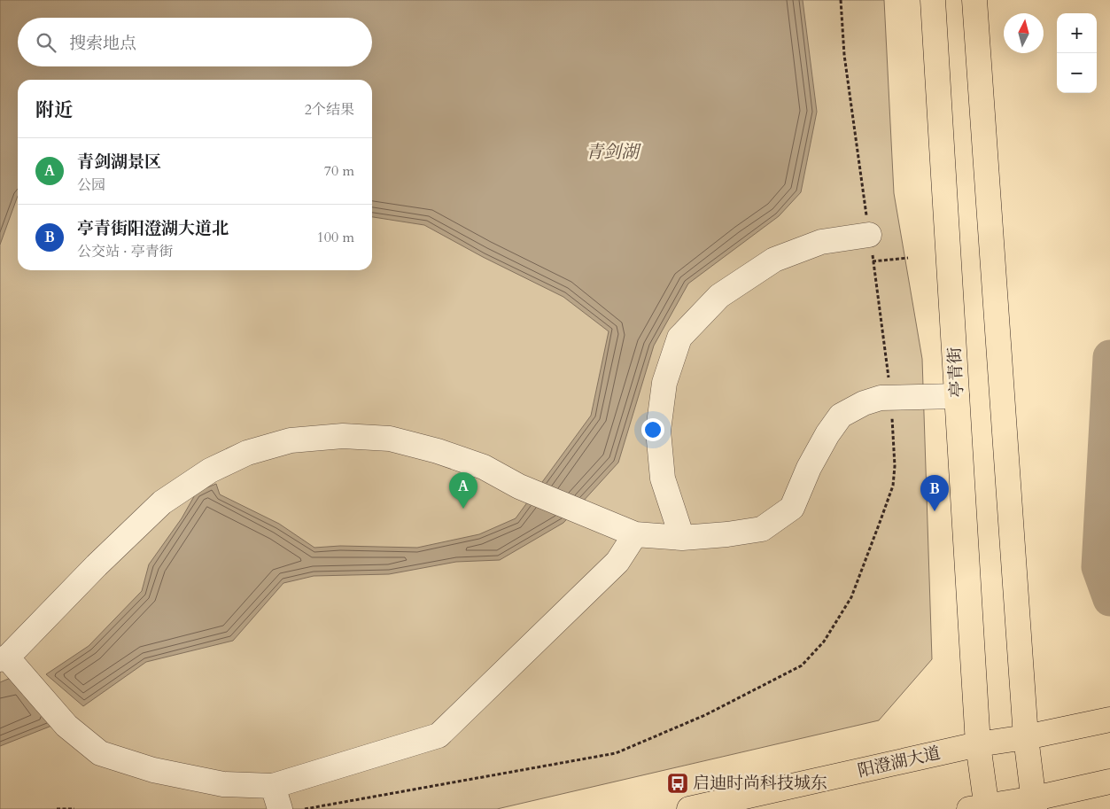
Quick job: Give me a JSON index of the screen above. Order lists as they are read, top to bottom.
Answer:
{
  "streets": {
    "main road": ["亭青街", "阳澄湖大道"]
  },
  "crossings": [
    ["亭青街", "阳澄湖大道"]
  ],
  "water": ["青剑湖"],
  "places": {
    "bus stop": ["启迪时尚科技城东"]
  },
  "north": "top",
  "page": {
    "map_buttons": ["+", "−"],
    "search": "搜索地点",
    "heading": ["附近", "2个结果"],
    "list": [
      {
        "mark": "A",
        "name": "青剑湖景区",
        "note": "公园",
        "value": "70 m"
      },
      {
        "mark": "B",
        "name": "亭青街阳澄湖大道北",
        "note": "公交站 · 亭青街",
        "value": "100 m"
      }
    ],
    "pins": ["A", "B"]
  }
}
